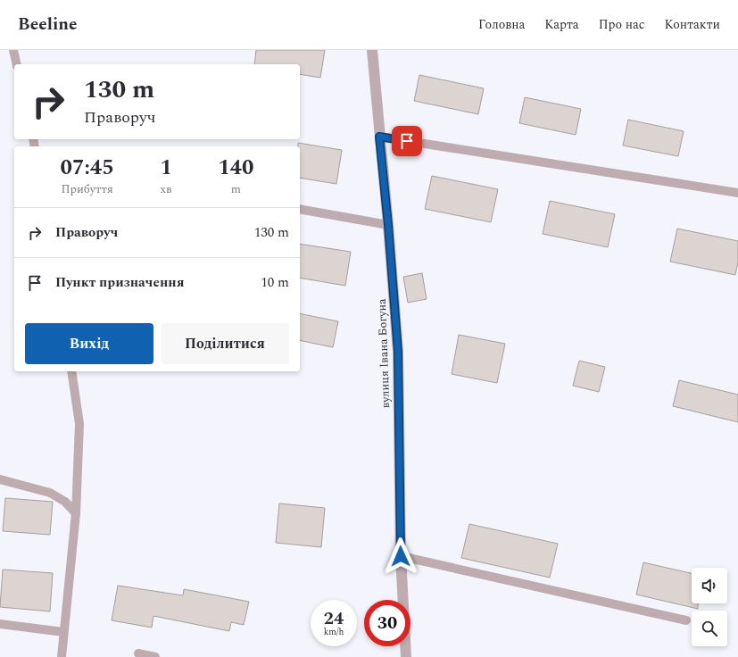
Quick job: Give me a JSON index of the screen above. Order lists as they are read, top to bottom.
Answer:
{
  "streets": {
    "street": ["вулиця Івана Богуна"]
  },
  "page": {
    "header": "Beeline",
    "nav": [
      "Головна",
      "Карта",
      "Про нас",
      "Контакти"
    ],
    "turn": ["130 m", "Праворуч"],
    "eta": [
      "07:45",
      "Прибуття",
      "1",
      "хв",
      "140",
      "m"
    ],
    "list": [
      {
        "name": "Праворуч",
        "value": "130 m"
      },
      {
        "name": "Пункт призначення",
        "value": "10 m"
      }
    ],
    "buttons": ["Вихід", "Поділитися"],
    "speed": "24 km/h",
    "limit": "30"
  }
}
